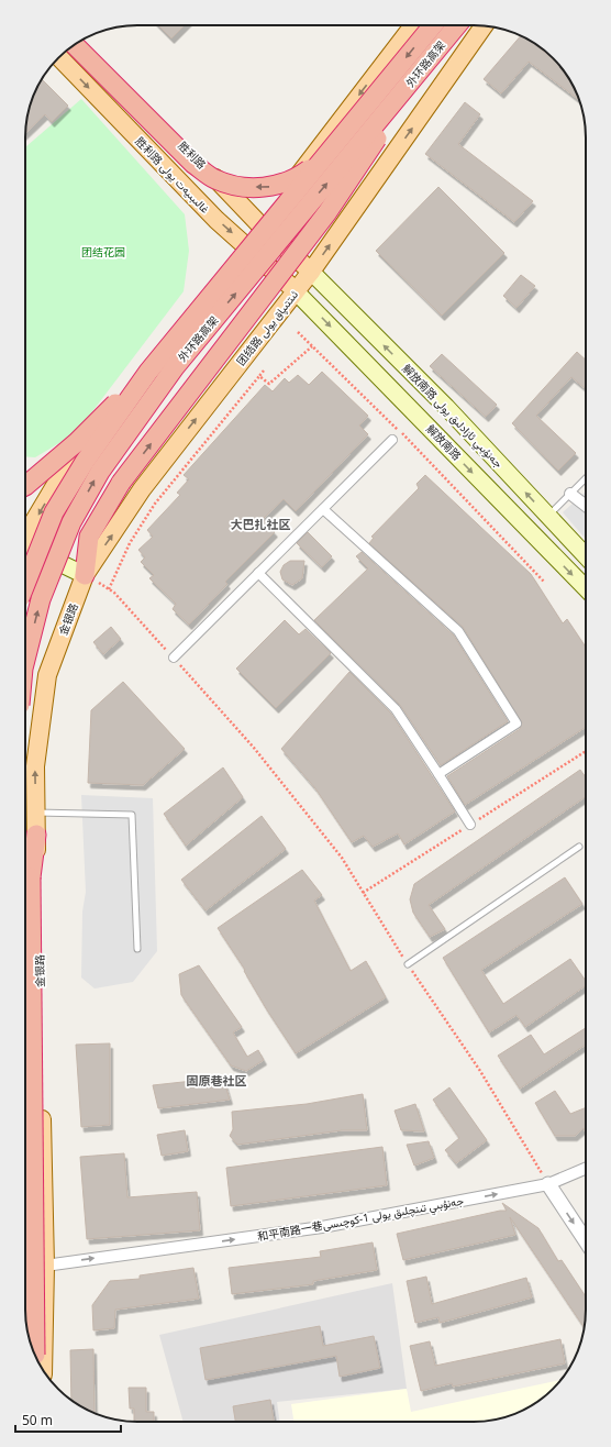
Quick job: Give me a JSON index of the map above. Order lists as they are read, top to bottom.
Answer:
{
  "streets": {
    "highway": ["外环路高架"],
    "main road": [
      "胜利路",
      "胜利路 غالىبىيەت يولى",
      "团结路 ئىتتىپاق يولى",
      "解放南路 جەنۇبىي ئازادلىق يولى",
      "解放南路",
      "金银路"
    ],
    "street": ["和平南路一巷جەنۇبىي تىنچلىق يولى 1-كوچىسى"]
  },
  "crossings": [
    ["胜利路", "团结路 ئىتتىپاق يولى"],
    ["胜利路", "解放南路 جەنۇبىي ئازادلىق يولى"],
    ["胜利路 غالىبىيەت يولى", "团结路 ئىتتىپاق يولى"],
    ["胜利路 غالىبىيەت يولى", "解放南路"],
    ["团结路 ئىتتىپاق يولى", "解放南路 جەنۇبىي ئازادلىق يولى"],
    ["团结路 ئىتتىپاق يولى", "解放南路"],
    ["团结路 ئىتتىپاق يولى", "金银路"],
    ["金银路", "和平南路一巷جەنۇبىي تىنچلىق يولى 1-كوچىسى"]
  ],
  "one_way": [
    "胜利路 غالىبىيەت يولى",
    "解放南路 جەنۇبىي ئازادلىق يولى",
    "解放南路",
    "和平南路一巷جەنۇبىي تىنچلىق يولى 1-كوچىسى"
  ],
  "districts": ["大巴扎社区", "固原巷社区"],
  "parks": ["团结花园"],
  "scale_bar": "50 m"
}
